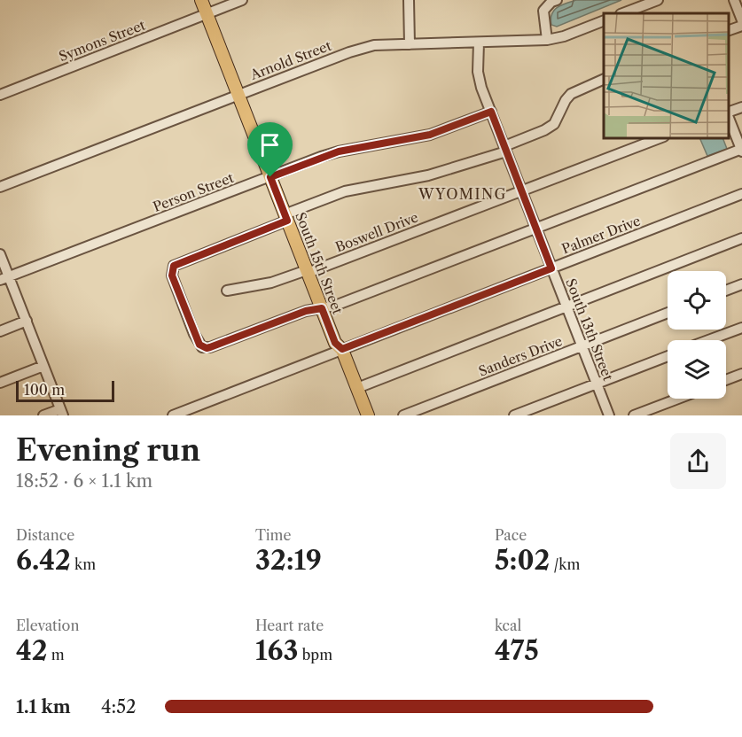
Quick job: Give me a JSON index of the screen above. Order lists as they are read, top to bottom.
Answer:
{
  "streets": {
    "main road": ["South 15th Street"],
    "street": [
      "Symons Street",
      "Arnold Street",
      "Person Street",
      "Boswell Drive",
      "Palmer Drive",
      "South 13th Street",
      "Sanders Drive"
    ]
  },
  "crossings": [
    ["Symons Street", "South 15th Street"],
    ["Arnold Street", "South 15th Street"],
    ["Arnold Street", "South 13th Street"],
    ["Person Street", "South 15th Street"],
    ["Person Street", "South 13th Street"],
    ["Boswell Drive", "South 15th Street"],
    ["Boswell Drive", "South 13th Street"],
    ["Palmer Drive", "South 15th Street"],
    ["Palmer Drive", "South 13th Street"],
    ["South 13th Street", "Sanders Drive"]
  ],
  "districts": ["WYOMING"],
  "scale_bar": "100 m",
  "page": {
    "scale": "100 m",
    "heading": ["Evening run", "18:52 · 6 × 1.1 km"],
    "stats": [
      ["Distance", "6.42 km"],
      ["Time", "32:19"],
      ["Pace", "5:02 /km"],
      ["Elevation", "42 m"],
      ["Heart rate", "163 bpm"],
      ["kcal", "475"]
    ],
    "list": [
      {
        "name": "1.1 km",
        "note": "4:52"
      }
    ]
  }
}
